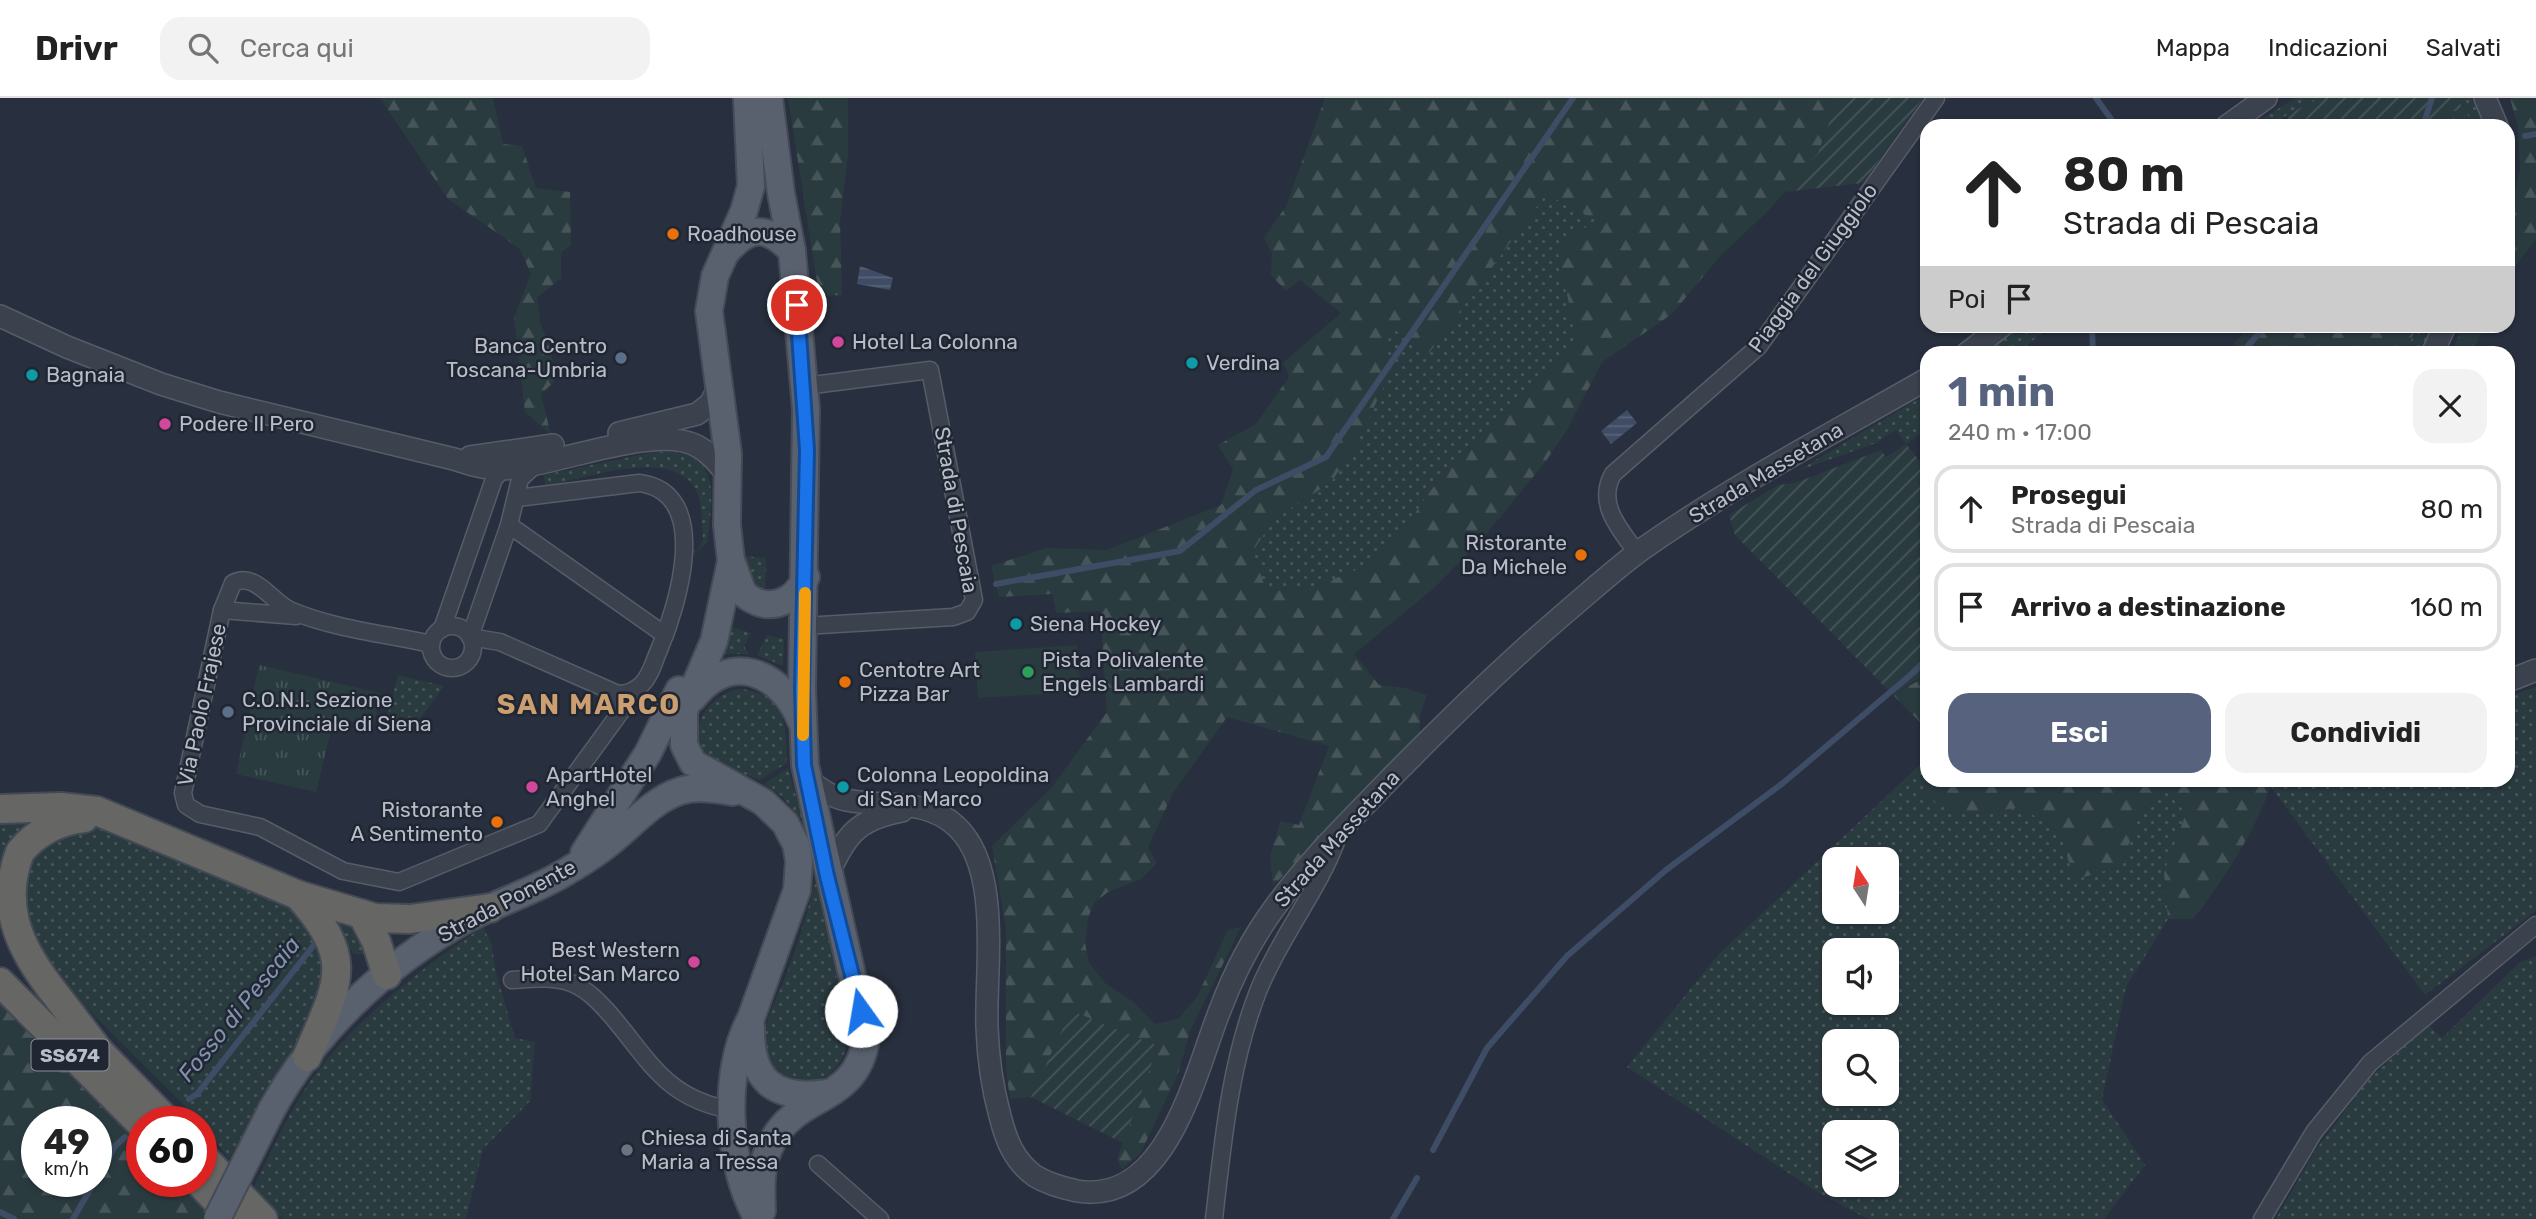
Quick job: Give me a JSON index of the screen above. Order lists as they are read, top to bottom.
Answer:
{
  "streets": {
    "highway": ["SS674"],
    "main road": ["Strada Ponente"],
    "street": [
      "Piaggia del Giuggiolo",
      "Strada Massetana",
      "Strada di Pescaia",
      "Via Paolo Frajese"
    ]
  },
  "crossings": [
    ["Piaggia del Giuggiolo", "Strada Massetana"]
  ],
  "districts": ["SAN MARCO"],
  "water": ["Fosso di Pescaia"],
  "places": [
    "Roadhouse",
    "Hotel La Colonna",
    "Banca Centro Toscana-Umbria",
    "Verdina",
    "Bagnaia",
    "Podere Il Pero",
    "Ristorante Da Michele",
    "Siena Hockey",
    "Pista Polivalente Engels Lambardi",
    "Centotre Art Pizza Bar",
    "C.O.N.I. Sezione Provinciale di Siena",
    "ApartHotel Anghel",
    "Colonna Leopoldina di San Marco",
    "Ristorante A Sentimento",
    "Best Western Hotel San Marco",
    "Chiesa di Santa Maria a Tressa"
  ],
  "north": "top",
  "page": {
    "header": "Drivr",
    "search": "Cerca qui",
    "nav": ["Mappa", "Indicazioni", "Salvati"],
    "turn": ["80 m", "Strada di Pescaia"],
    "then": "Poi",
    "heading": ["1 min", "240 m · 17:00"],
    "list": [
      {
        "name": "Prosegui",
        "note": "Strada di Pescaia",
        "value": "80 m"
      },
      {
        "name": "Arrivo a destinazione",
        "value": "160 m"
      }
    ],
    "buttons": ["Esci", "Condividi"],
    "speed": "49 km/h",
    "limit": "60"
  }
}
